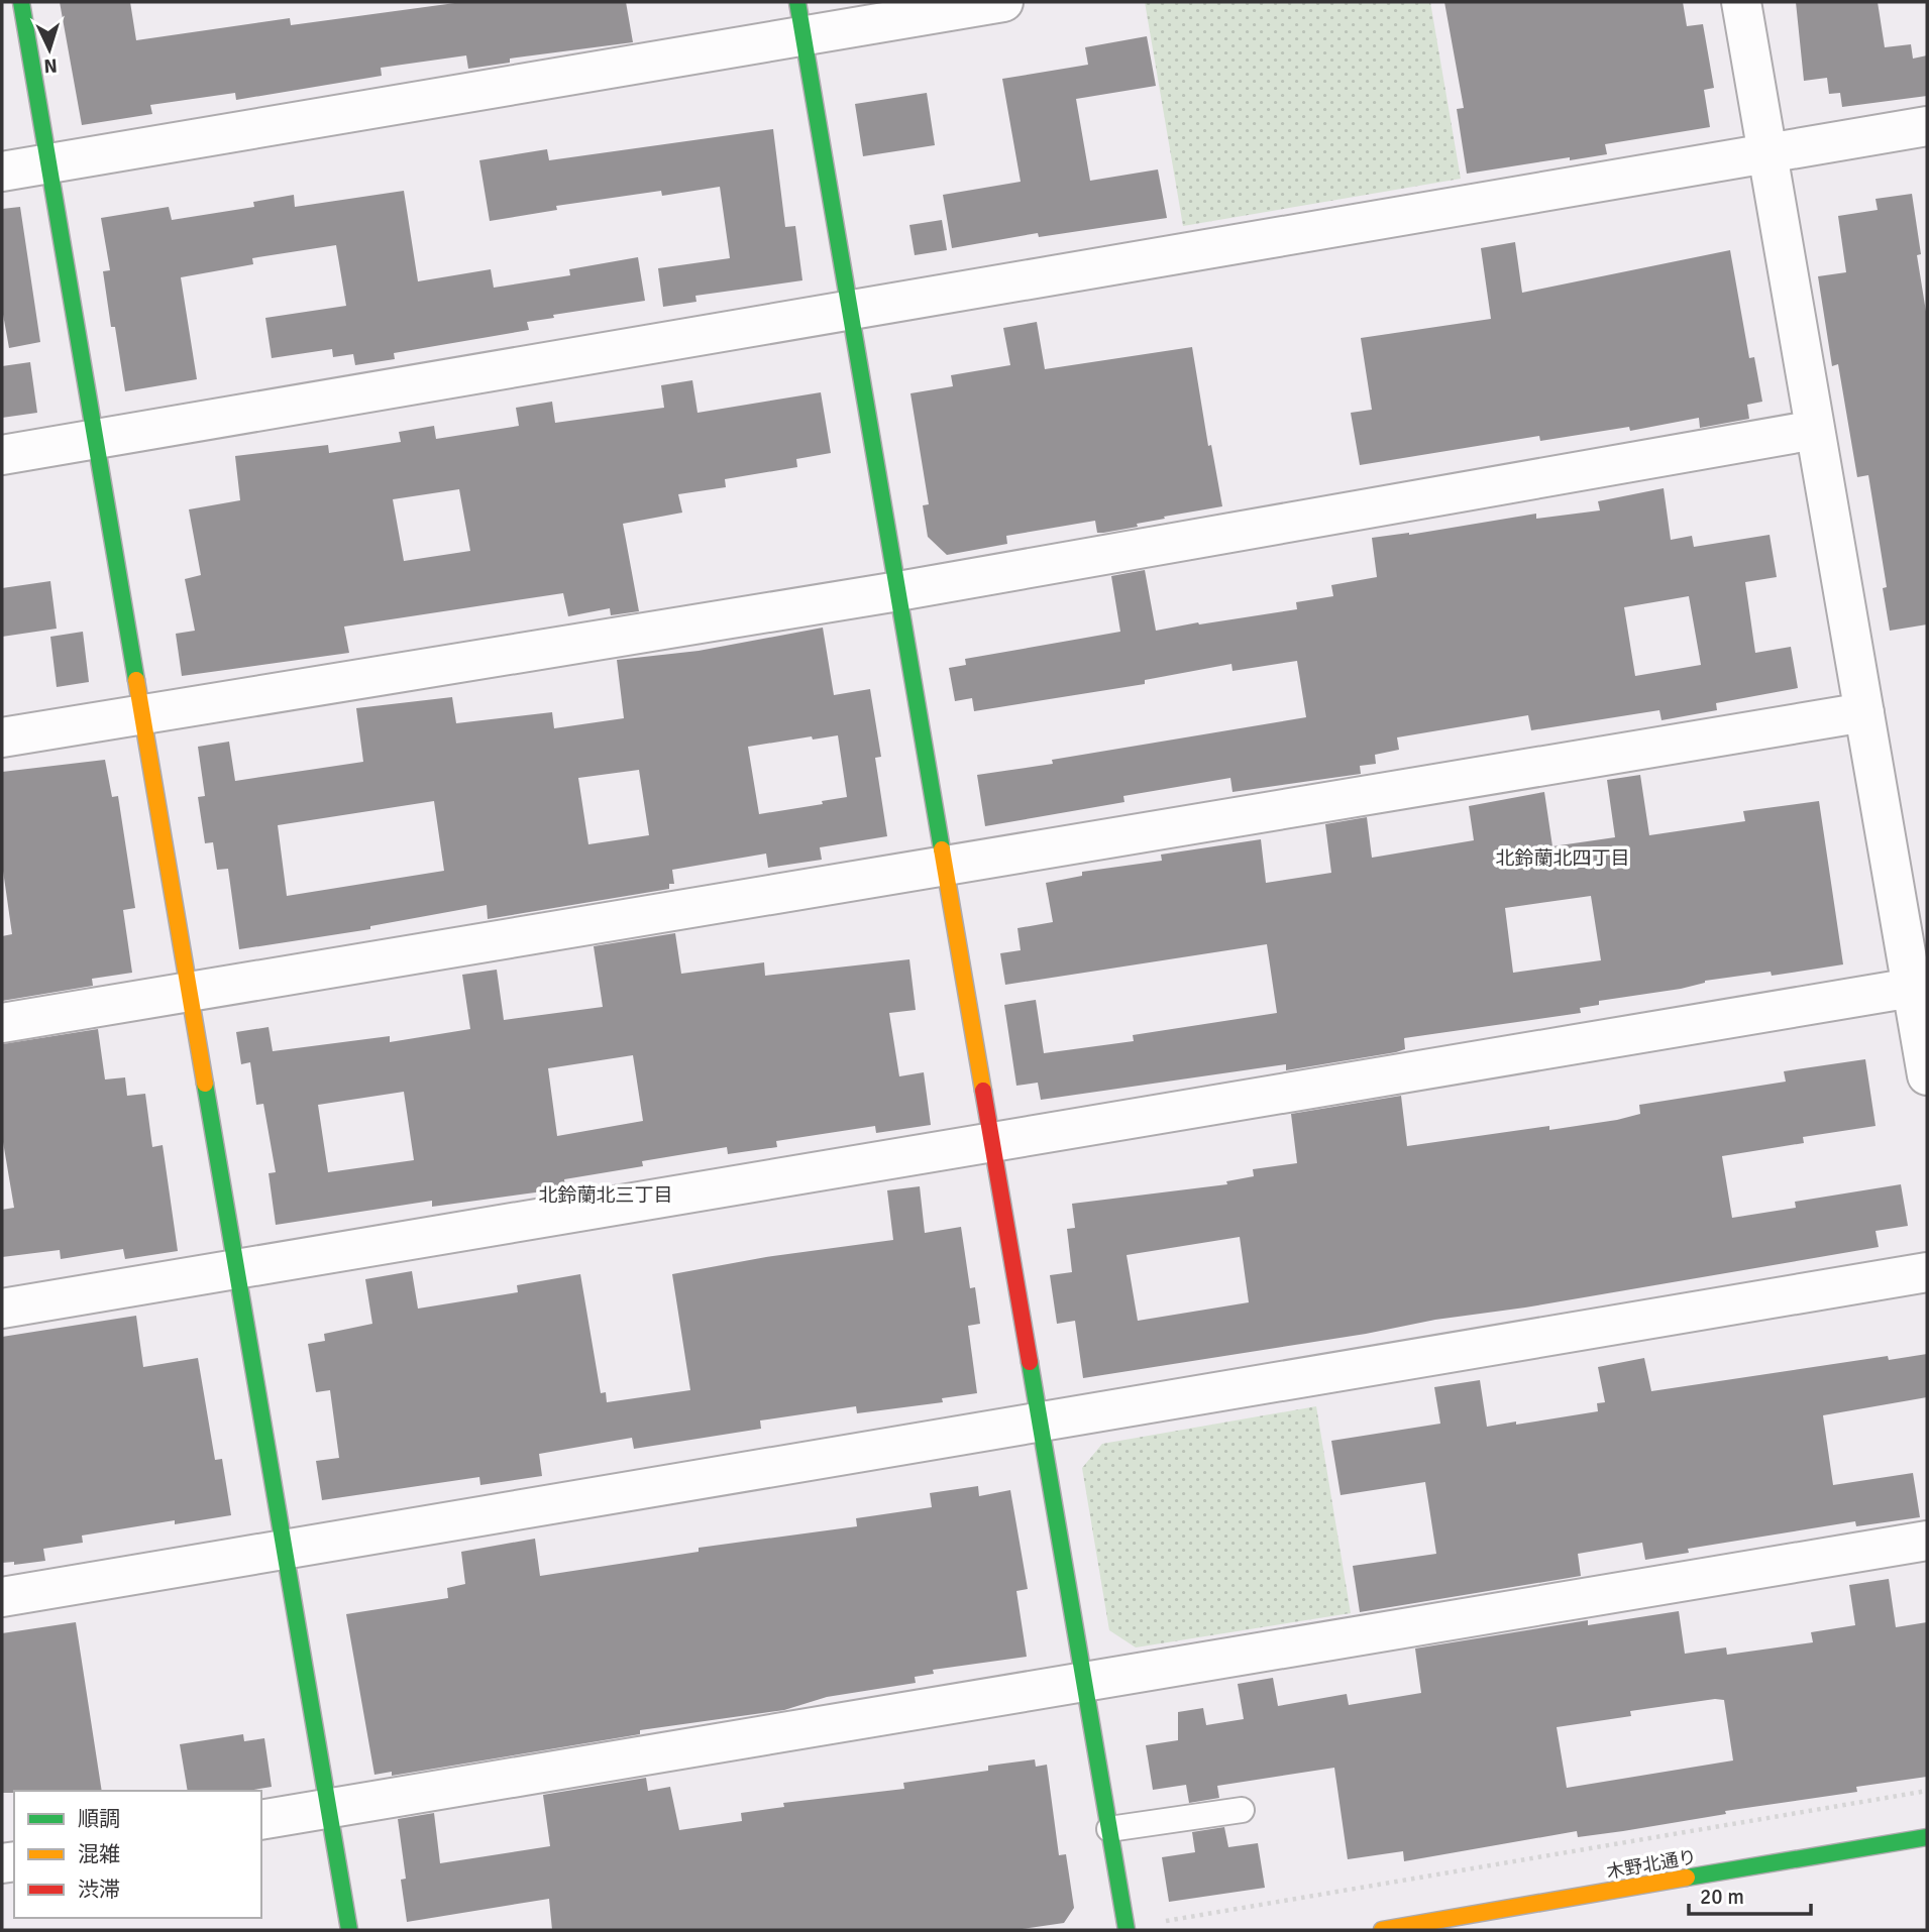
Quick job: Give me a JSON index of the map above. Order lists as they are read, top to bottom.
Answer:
{
  "streets": {
    "street": ["木野北通り"]
  },
  "districts": ["北鈴蘭北四丁目", "北鈴蘭北三丁目"],
  "legend": ["順調", "混雑", "渋滞"],
  "scale_bar": "20 m",
  "north": "bottom"
}
